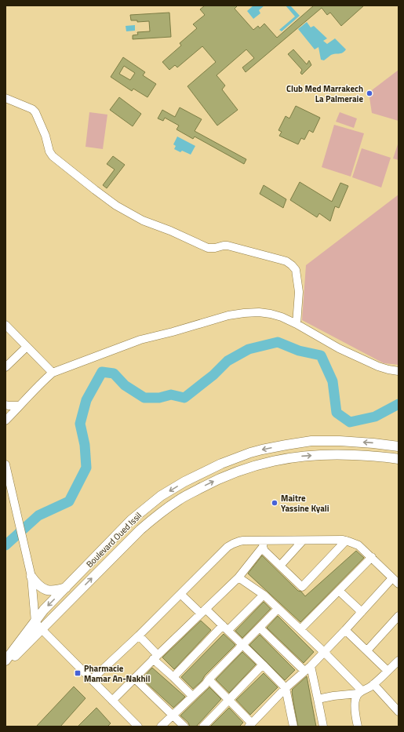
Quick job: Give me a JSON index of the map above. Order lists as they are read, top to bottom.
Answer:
{
  "streets": {
    "main road": ["Boulevard Oued Issil"]
  },
  "places": {
    "other": ["Club Med Marrakech La Palmeraie", "Maitre Yassine Kyali"],
    "transit": ["Pharmacie Mamar An-Nakhil"]
  }
}
